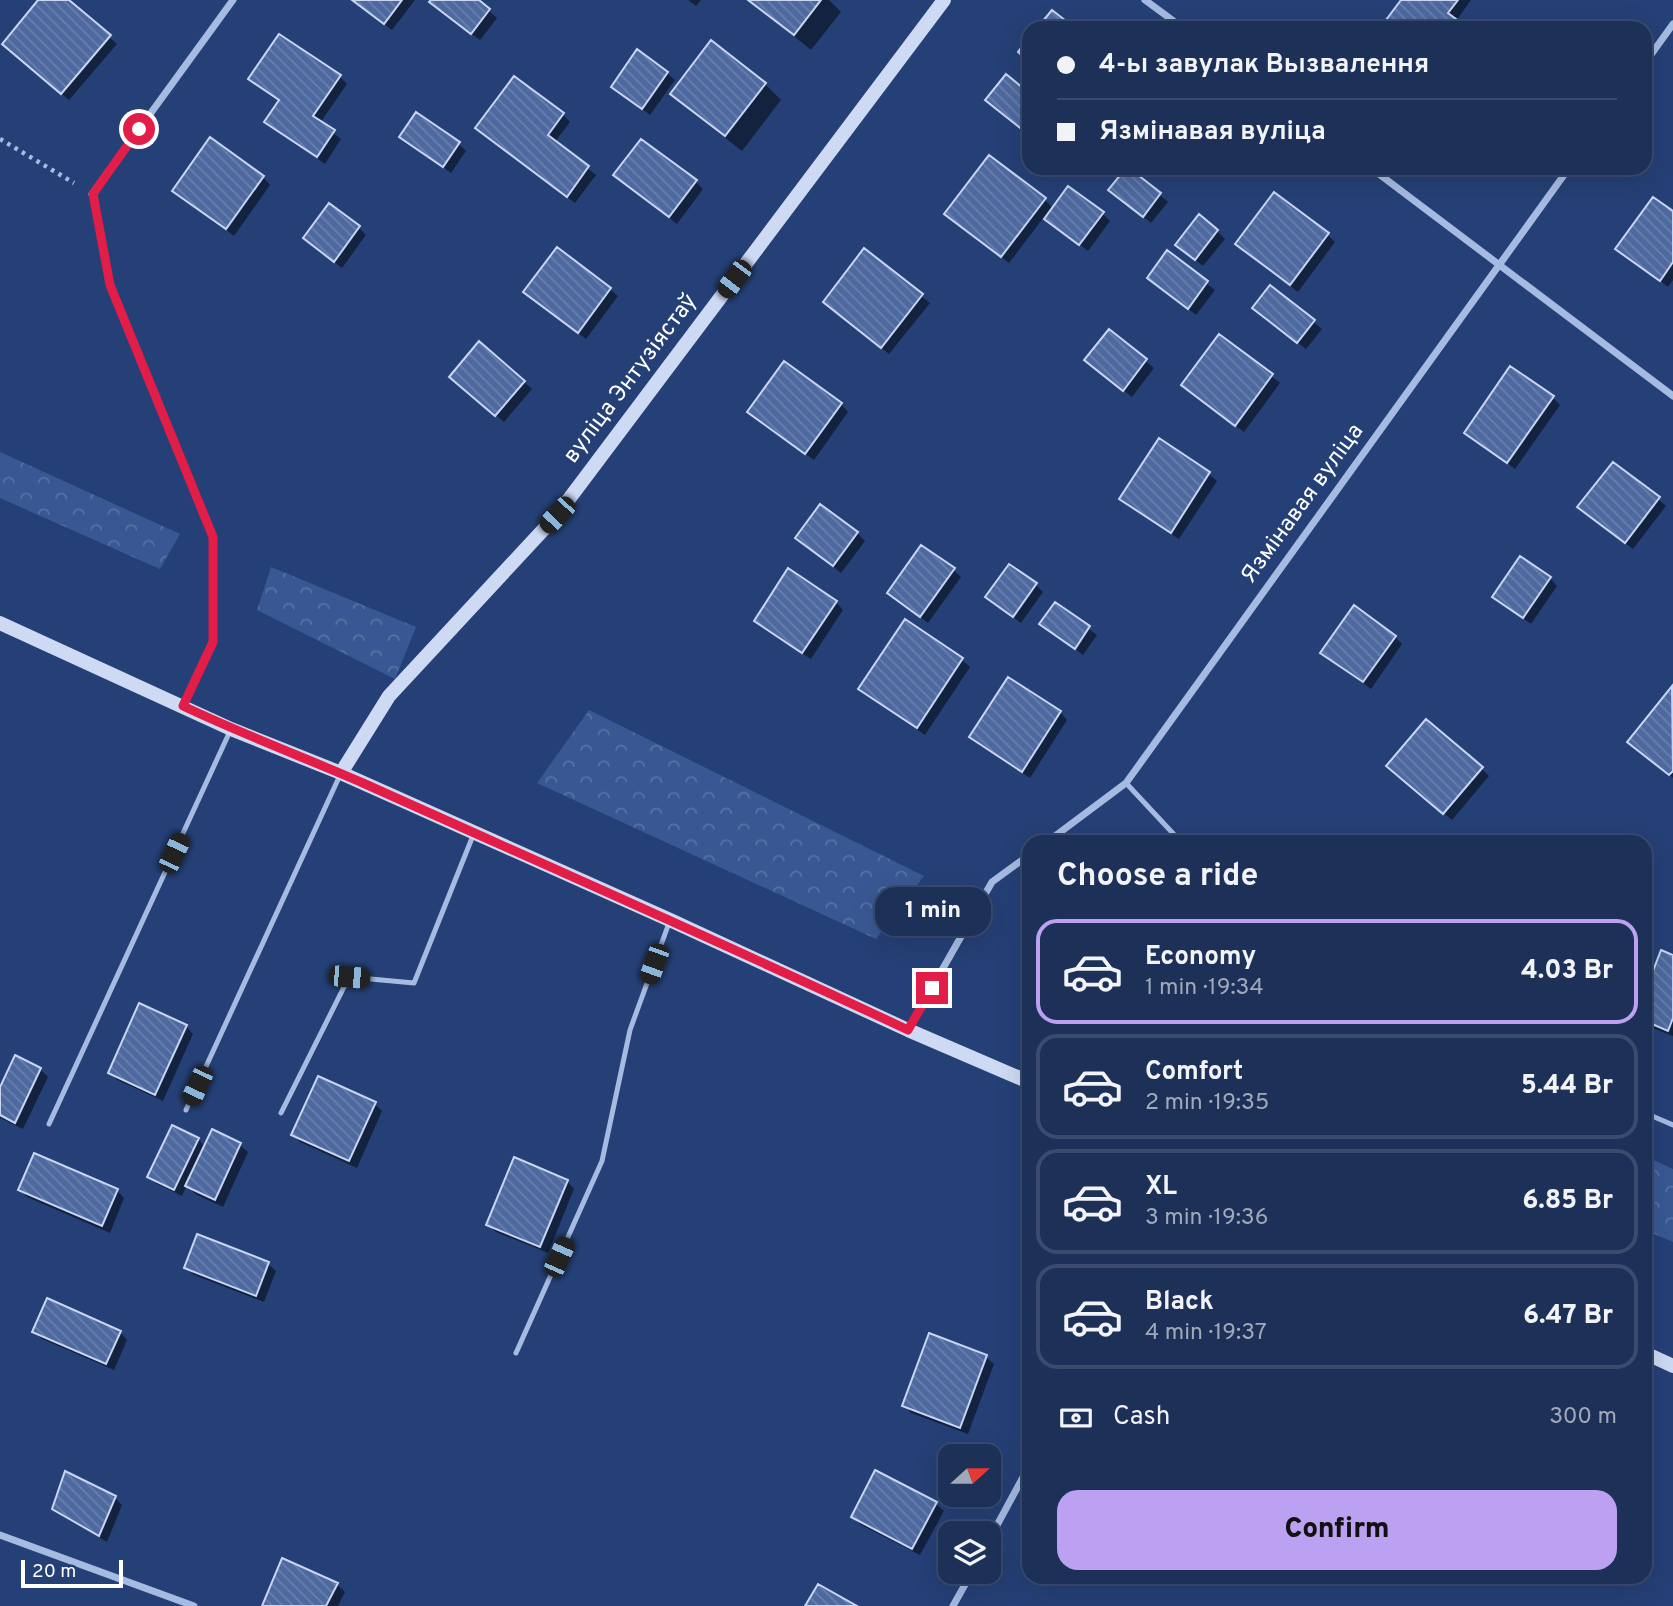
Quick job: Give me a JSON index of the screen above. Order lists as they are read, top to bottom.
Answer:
{
  "streets": {
    "main road": ["вуліца Энтузіястаў"],
    "street": ["Язмінавая вуліца"]
  },
  "scale_bar": "20 m",
  "north": "right",
  "page": {
    "banner": ["4-ы завулак Вызвалення", "Язмінавая вуліца"],
    "heading": "Choose a ride",
    "bubble": "1 min",
    "list": [
      {
        "name": "Economy",
        "note": "1 min · 19:34",
        "value": "4.03 Br"
      },
      {
        "name": "Comfort",
        "note": "2 min · 19:35",
        "value": "5.44 Br"
      },
      {
        "name": "XL",
        "note": "3 min · 19:36",
        "value": "6.85 Br"
      },
      {
        "name": "Black",
        "note": "4 min · 19:37",
        "value": "6.47 Br"
      }
    ],
    "pay": ["Cash", "300 m"],
    "buttons": "Confirm",
    "scale": "20 m"
  }
}
